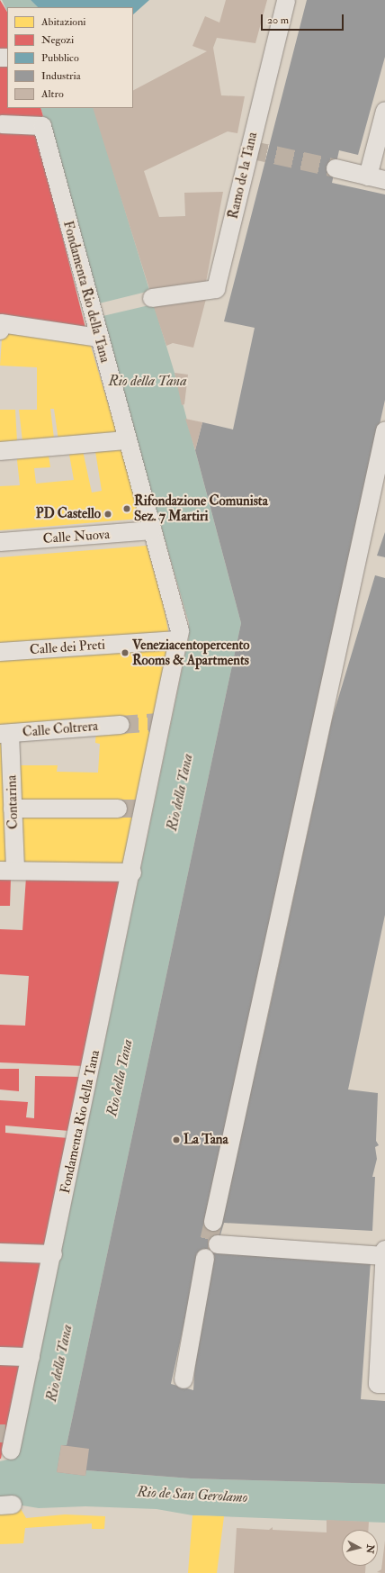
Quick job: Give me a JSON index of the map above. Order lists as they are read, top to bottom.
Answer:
{
  "streets": {
    "street": [
      "Ramo de la Tana",
      "Fondamenta Rio della Tana",
      "Calle Nuova",
      "Calle dei Preti",
      "Calle Coltrera",
      "Contarina"
    ]
  },
  "crossings": [
    ["Fondamenta Rio della Tana", "Calle Nuova"],
    ["Fondamenta Rio della Tana", "Calle dei Preti"],
    ["Calle Coltrera", "Contarina"]
  ],
  "water": ["Rio della Tana", "Rio de San Gerolamo"],
  "places": [
    "Rifondazione Comunista Sez. 7 Martiri",
    "PD Castello",
    "Veneziacentopercento Rooms & Apartments",
    "La Tana"
  ],
  "legend": [
    "Abitazioni",
    "Negozi",
    "Pubblico",
    "Industria",
    "Altro"
  ],
  "scale_bar": "20 m",
  "north": "right"
}
